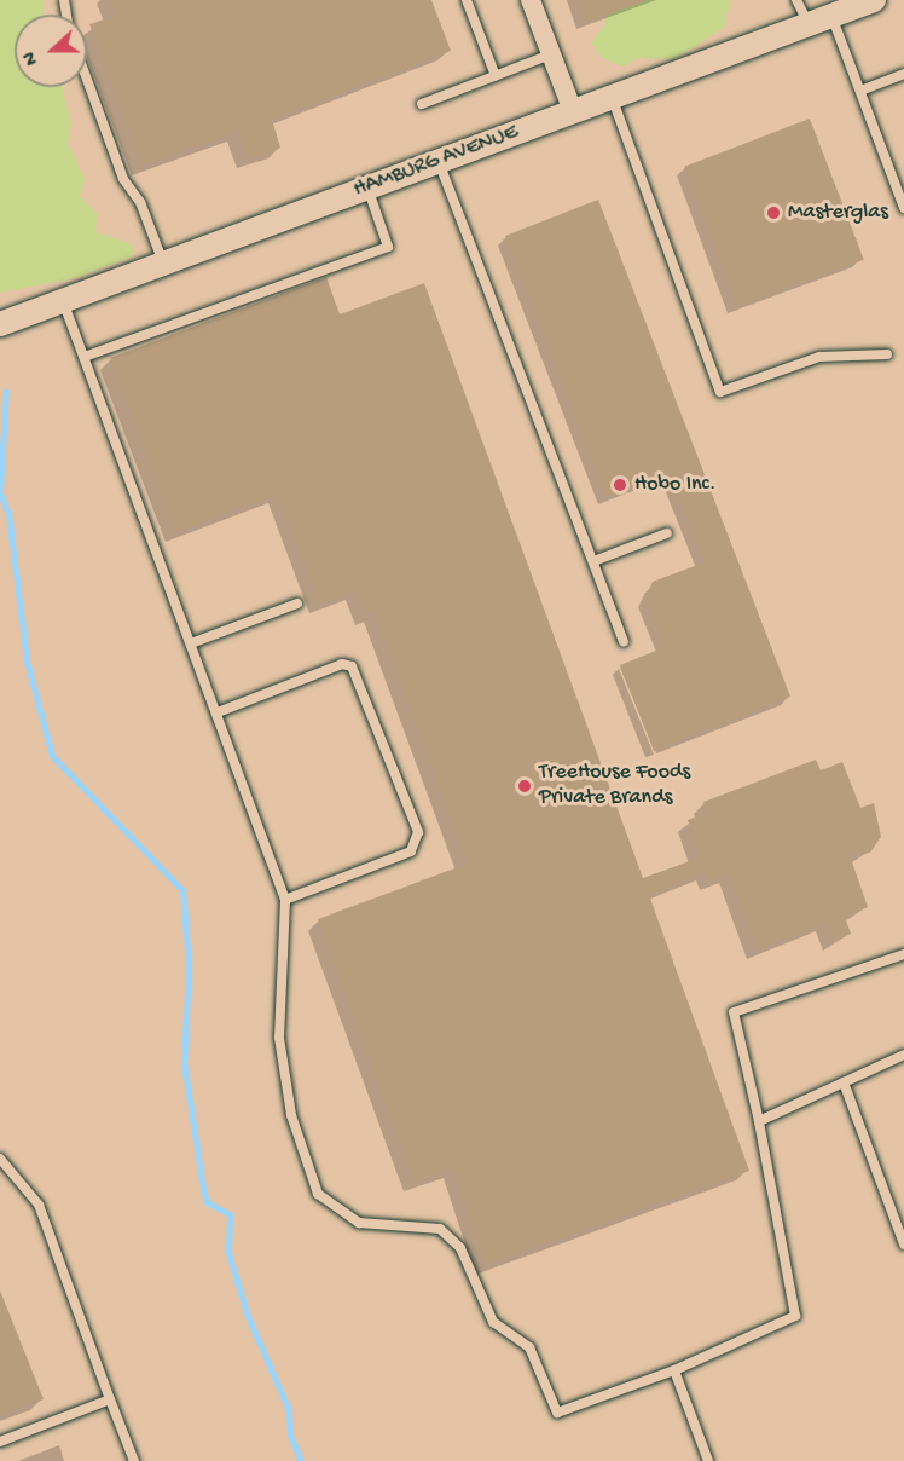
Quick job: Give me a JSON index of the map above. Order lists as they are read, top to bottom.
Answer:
{
  "streets": {
    "street": ["HAMBURG AVENUE"]
  },
  "places": ["Masterglas", "Hobo Inc.", "TreeHouse Foods Private Brands"],
  "north": "left"
}
